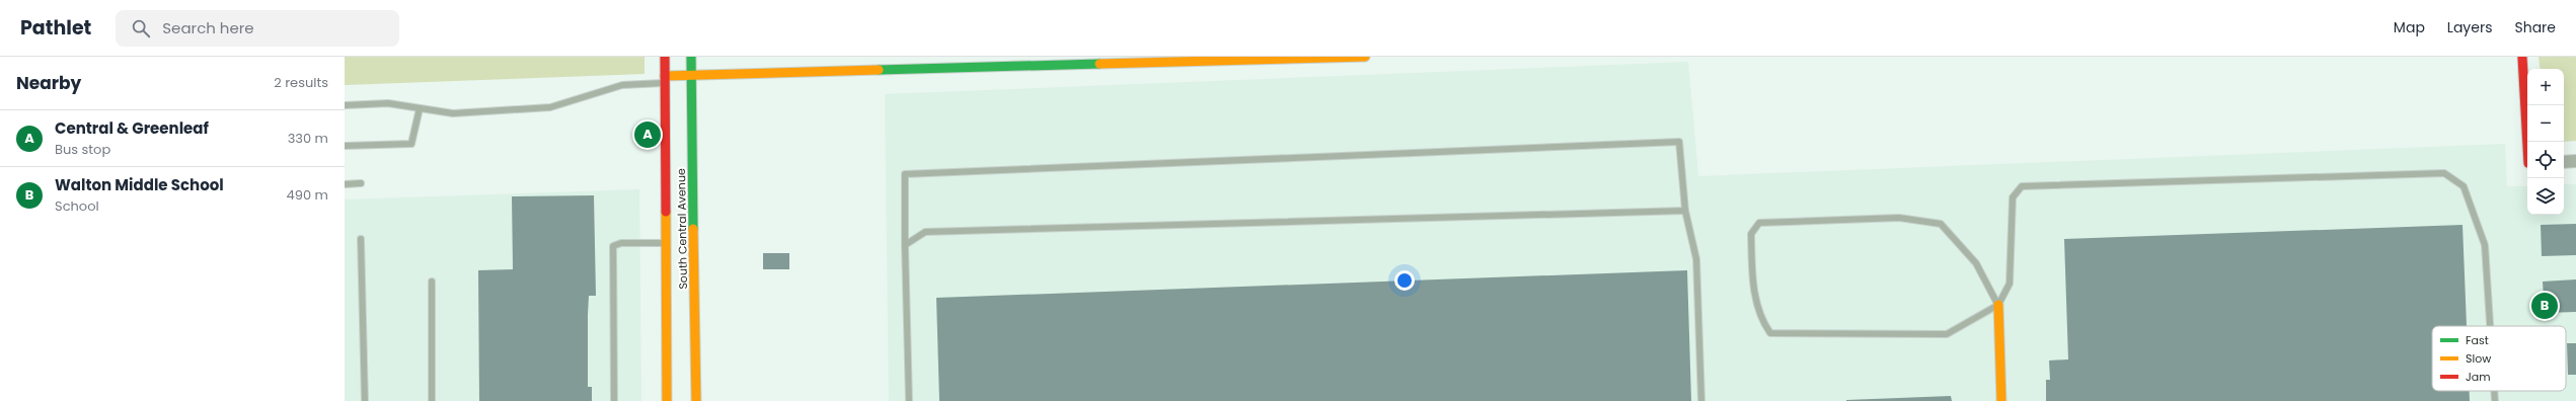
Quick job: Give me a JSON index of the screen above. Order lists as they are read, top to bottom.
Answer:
{
  "streets": {
    "street": ["South Central Avenue"]
  },
  "legend": ["Fast", "Slow", "Jam"],
  "page": {
    "header": "Pathlet",
    "search": "Search here",
    "nav": ["Map", "Layers", "Share"],
    "heading": ["Nearby", "2 results"],
    "map_buttons": ["+", "−"],
    "list": [
      {
        "mark": "A",
        "name": "Central & Greenleaf",
        "note": "Bus stop",
        "value": "330 m"
      },
      {
        "mark": "B",
        "name": "Walton Middle School",
        "note": "School",
        "value": "490 m"
      }
    ],
    "pins": ["A", "B"]
  }
}
